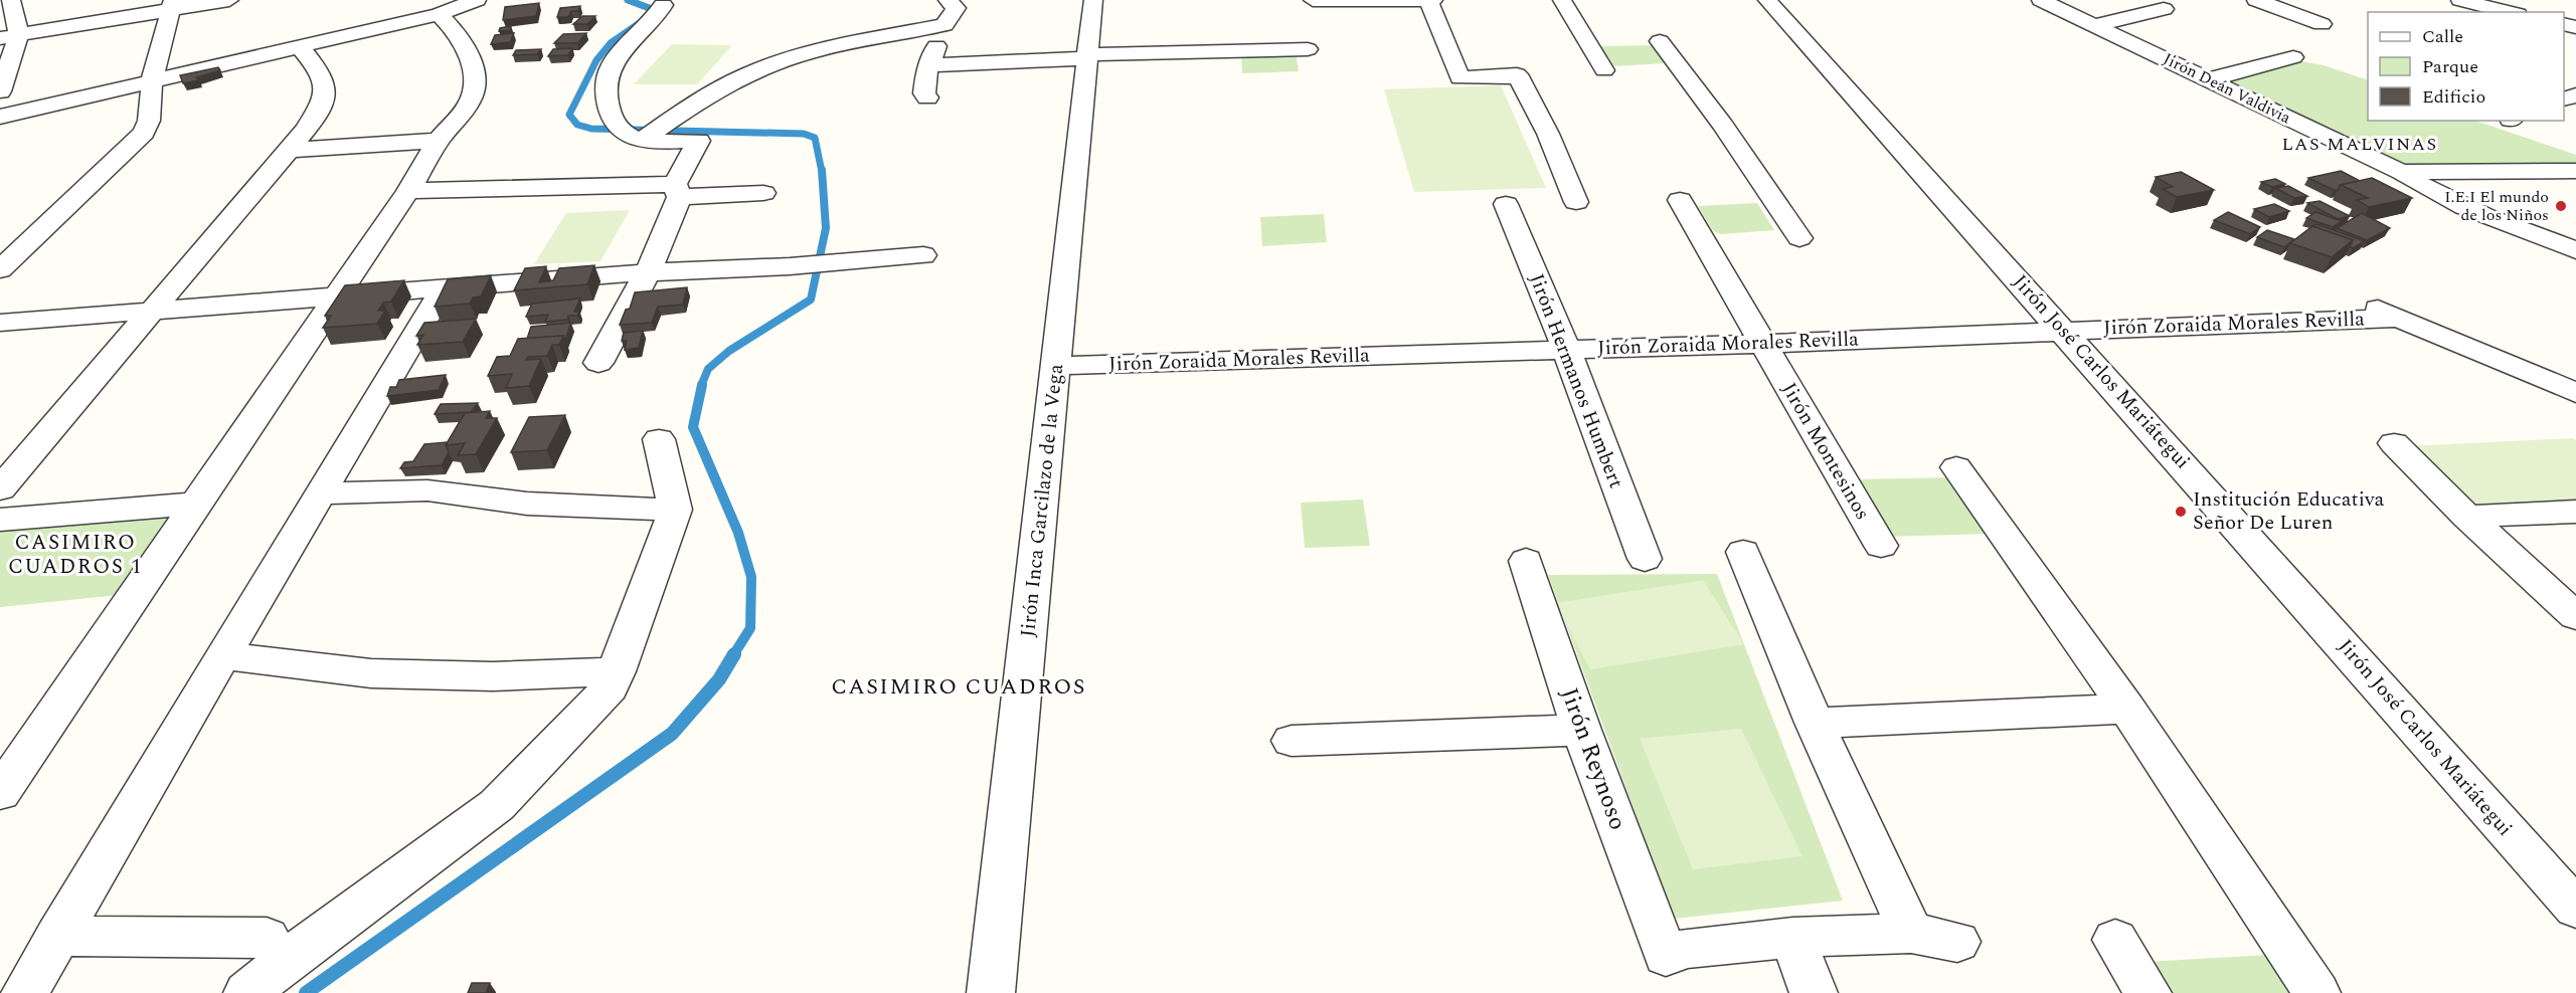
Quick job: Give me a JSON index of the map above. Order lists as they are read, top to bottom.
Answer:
{
  "streets": {
    "street": [
      "Jirón Deán Valdivia",
      "Jirón Zoraida Morales Revilla",
      "Jirón José Carlos Mariátegui",
      "Jirón Hermanos Humbert",
      "Jirón Montesinos",
      "Jirón Inca Garcilazo de la Vega",
      "Jirón Reynoso"
    ]
  },
  "crossings": [
    ["Jirón Zoraida Morales Revilla", "Jirón José Carlos Mariátegui"],
    ["Jirón Zoraida Morales Revilla", "Jirón Hermanos Humbert"],
    ["Jirón Zoraida Morales Revilla", "Jirón Montesinos"],
    ["Jirón Zoraida Morales Revilla", "Jirón Inca Garcilazo de la Vega"]
  ],
  "districts": ["LAS MALVINAS", "CASIMIRO CUADROS 1", "CASIMIRO CUADROS"],
  "places": ["I.E.I El mundo de los Niños", "Institución Educativa Señor De Luren"],
  "legend": ["Calle", "Parque", "Edificio"]
}
